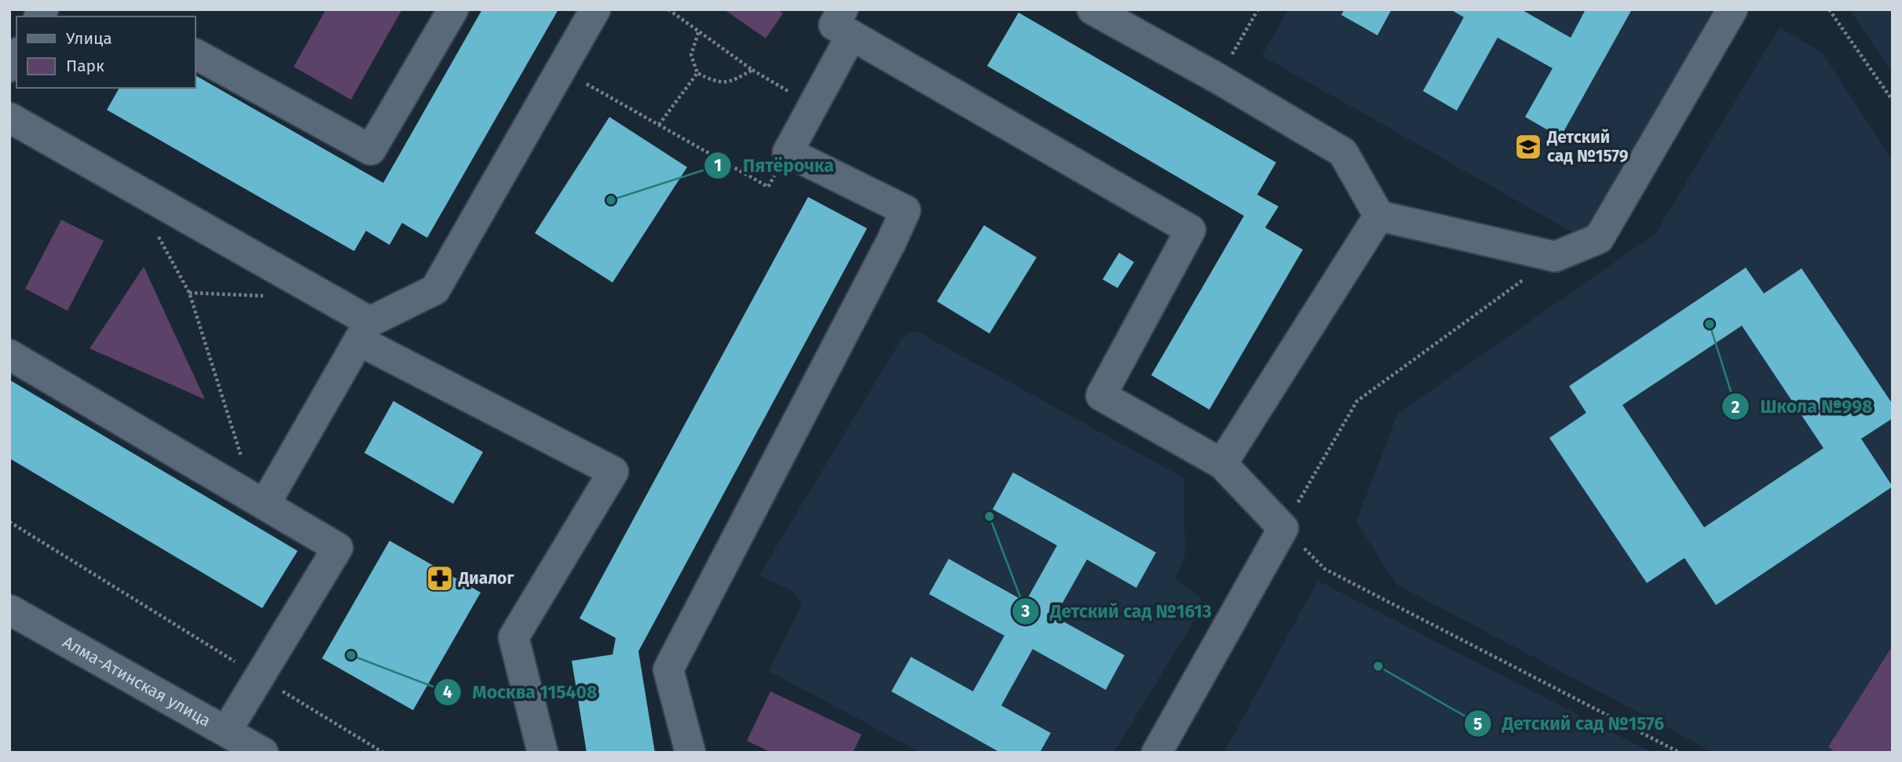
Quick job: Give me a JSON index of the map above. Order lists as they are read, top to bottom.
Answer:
{
  "streets": {
    "street": ["Алма-Атинская улица"]
  },
  "places": {
    "school or university": ["Детский сад №1579"],
    "other": [
      "Пятёрочка",
      "Школа №998",
      "Детский сад №1613",
      "Москва 115408",
      "Детский сад №1576"
    ],
    "pharmacy": ["Диалог"]
  },
  "legend": ["Улица", "Парк"]
}
